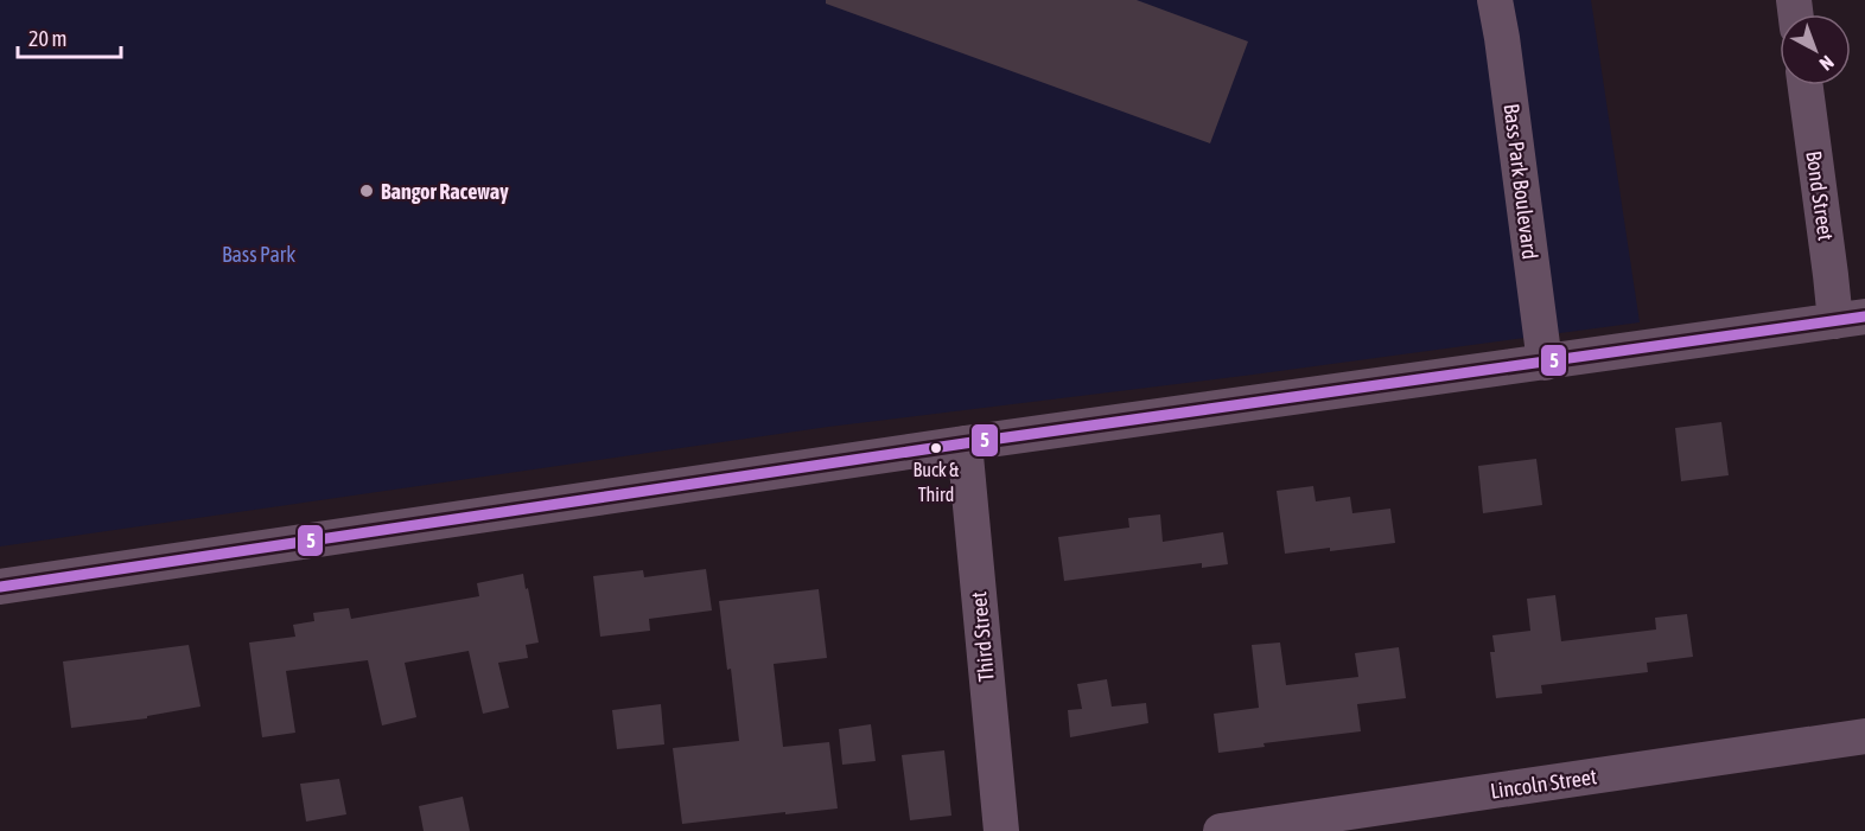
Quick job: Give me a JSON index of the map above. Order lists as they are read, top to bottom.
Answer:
{
  "streets": {
    "street": [
      "Bass Park Boulevard",
      "Bond Street",
      "Third Street",
      "Lincoln Street"
    ]
  },
  "parks": ["Bass Park"],
  "places": ["Bangor Raceway", "Buck & Third"],
  "lines": ["transit line 5"],
  "scale_bar": "20 m",
  "north": "bottom right"
}
